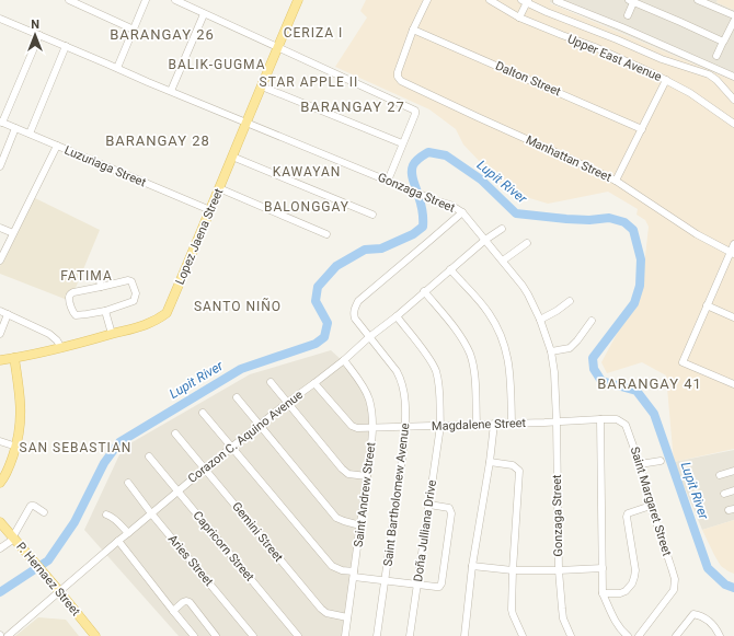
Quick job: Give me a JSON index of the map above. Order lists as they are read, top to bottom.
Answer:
{
  "streets": {
    "main road": ["Lopez Jaena Street", "P. Hernaez Street"],
    "street": [
      "Upper East Avenue",
      "Dalton Street",
      "Manhattan Street",
      "Luzuriaga Street",
      "Gonzaga Street",
      "Magdalene Street",
      "Corazon C. Aquino Avenue",
      "Saint Andrew Street",
      "Saint Bartholomew Avenue",
      "Saint Margaret Street",
      "Doña Julliana Drive",
      "Gemini Street",
      "Capricorn Street",
      "Aries Street"
    ]
  },
  "crossings": [
    ["Dalton Street", "Manhattan Street"],
    ["Luzuriaga Street", "Lopez Jaena Street"],
    ["Gonzaga Street", "Lopez Jaena Street"],
    ["Gonzaga Street", "Magdalene Street"],
    ["Gonzaga Street", "Corazon C. Aquino Avenue"],
    ["Gonzaga Street", "Saint Bartholomew Avenue"],
    ["Gonzaga Street", "Saint Margaret Street"],
    ["Magdalene Street", "Corazon C. Aquino Avenue"],
    ["Magdalene Street", "Saint Andrew Street"],
    ["Magdalene Street", "Saint Bartholomew Avenue"],
    ["Magdalene Street", "Saint Margaret Street"],
    ["Magdalene Street", "Doña Julliana Drive"],
    ["Corazon C. Aquino Avenue", "Saint Andrew Street"],
    ["Corazon C. Aquino Avenue", "Saint Bartholomew Avenue"],
    ["Corazon C. Aquino Avenue", "Doña Julliana Drive"],
    ["Corazon C. Aquino Avenue", "Gemini Street"],
    ["Corazon C. Aquino Avenue", "Capricorn Street"],
    ["Corazon C. Aquino Avenue", "Aries Street"],
    ["Corazon C. Aquino Avenue", "P. Hernaez Street"],
    ["Saint Andrew Street", "Gemini Street"]
  ],
  "districts": [
    "CERIZA I",
    "BARANGAY 26",
    "BALIK-GUGMA",
    "STAR APPLE II",
    "BARANGAY 27",
    "BARANGAY 28",
    "KAWAYAN",
    "BALONGGAY",
    "FATIMA",
    "SANTO NIÑO",
    "BARANGAY 41",
    "SAN SEBASTIAN"
  ],
  "water": ["Lupit River"],
  "north": "top"
}
